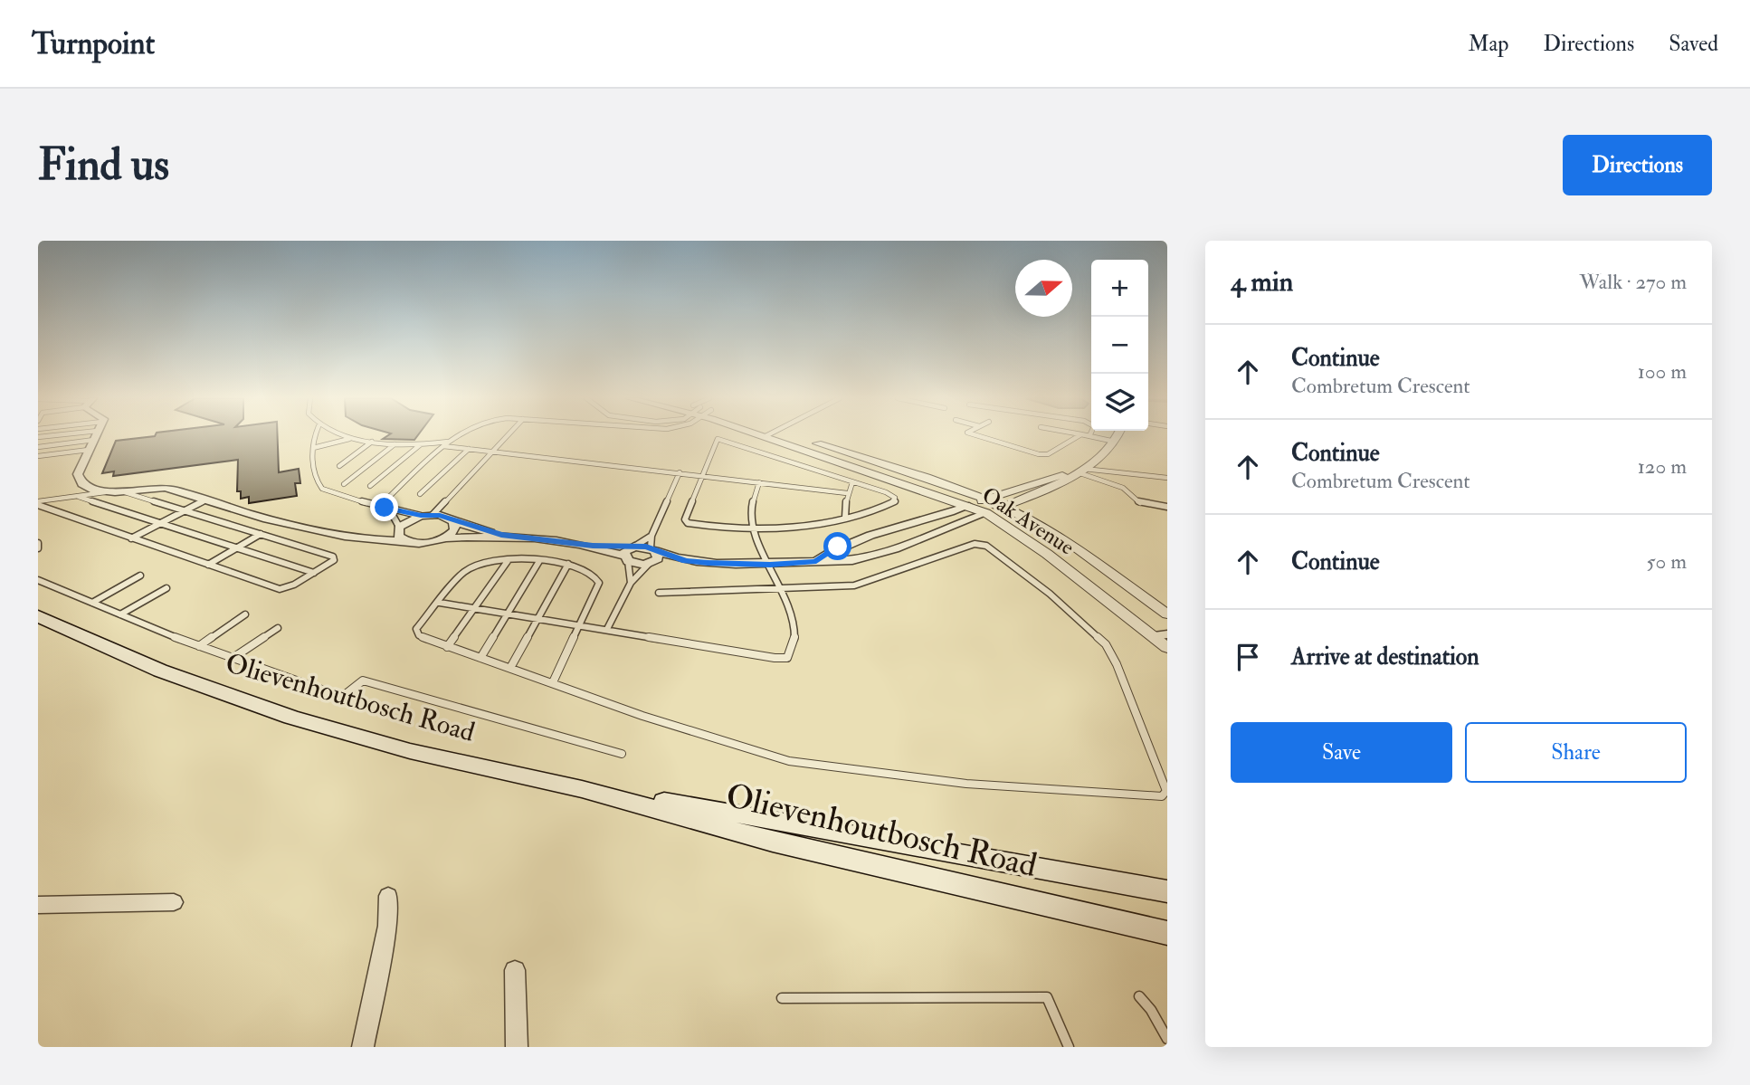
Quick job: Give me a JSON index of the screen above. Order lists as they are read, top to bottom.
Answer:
{
  "streets": {
    "main road": ["Olievenhoutbosch Road"],
    "street": ["Oak Avenue"]
  },
  "north": "right",
  "page": {
    "header": "Turnpoint",
    "nav": ["Map", "Directions", "Saved"],
    "buttons": [
      "Directions",
      ["Save", "Share"]
    ],
    "title": "Find us",
    "heading": ["4 min", "Walk · 270 m"],
    "map_buttons": ["+", "−"],
    "list": [
      ["Continue", "Combretum Crescent", "100 m"],
      ["Continue", "Combretum Crescent", "120 m"],
      ["Continue", "50 m"],
      "Arrive at destination"
    ]
  }
}
